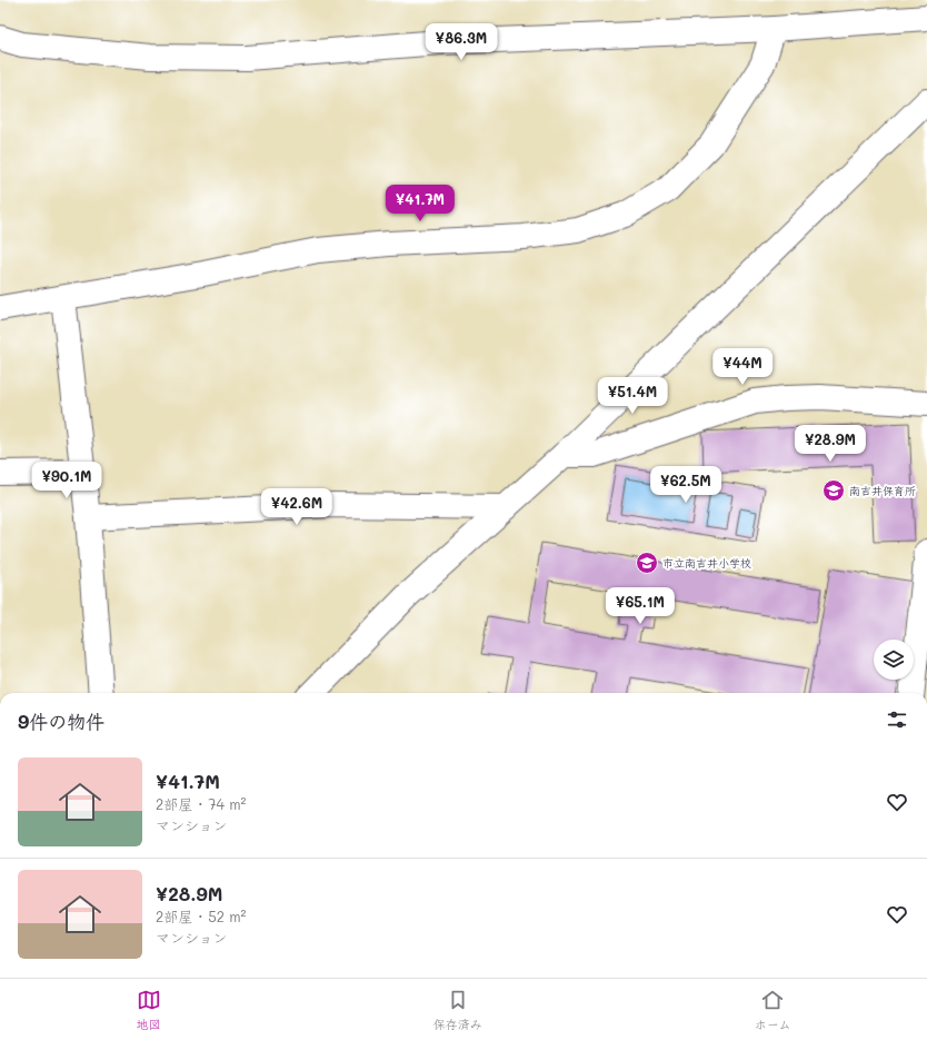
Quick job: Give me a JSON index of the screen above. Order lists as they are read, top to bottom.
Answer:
{
  "places": {
    "school or university": ["南吉井保育所", "市立南吉井小学校"]
  },
  "page": {
    "price": [
      "¥86.3M",
      "¥41.7M",
      "¥44M",
      "¥51.4M",
      "¥28.9M",
      "¥90.1M",
      "¥62.5M",
      "¥42.6M",
      "¥65.1M"
    ],
    "heading": "9件の物件",
    "list": [
      {
        "name": "¥41.7M",
        "note": "2部屋 · 74 m² · マンション"
      },
      {
        "name": "¥28.9M",
        "note": "2部屋 · 52 m² · マンション"
      }
    ],
    "tabs": ["地図", "保存済み", "ホーム"]
  }
}
